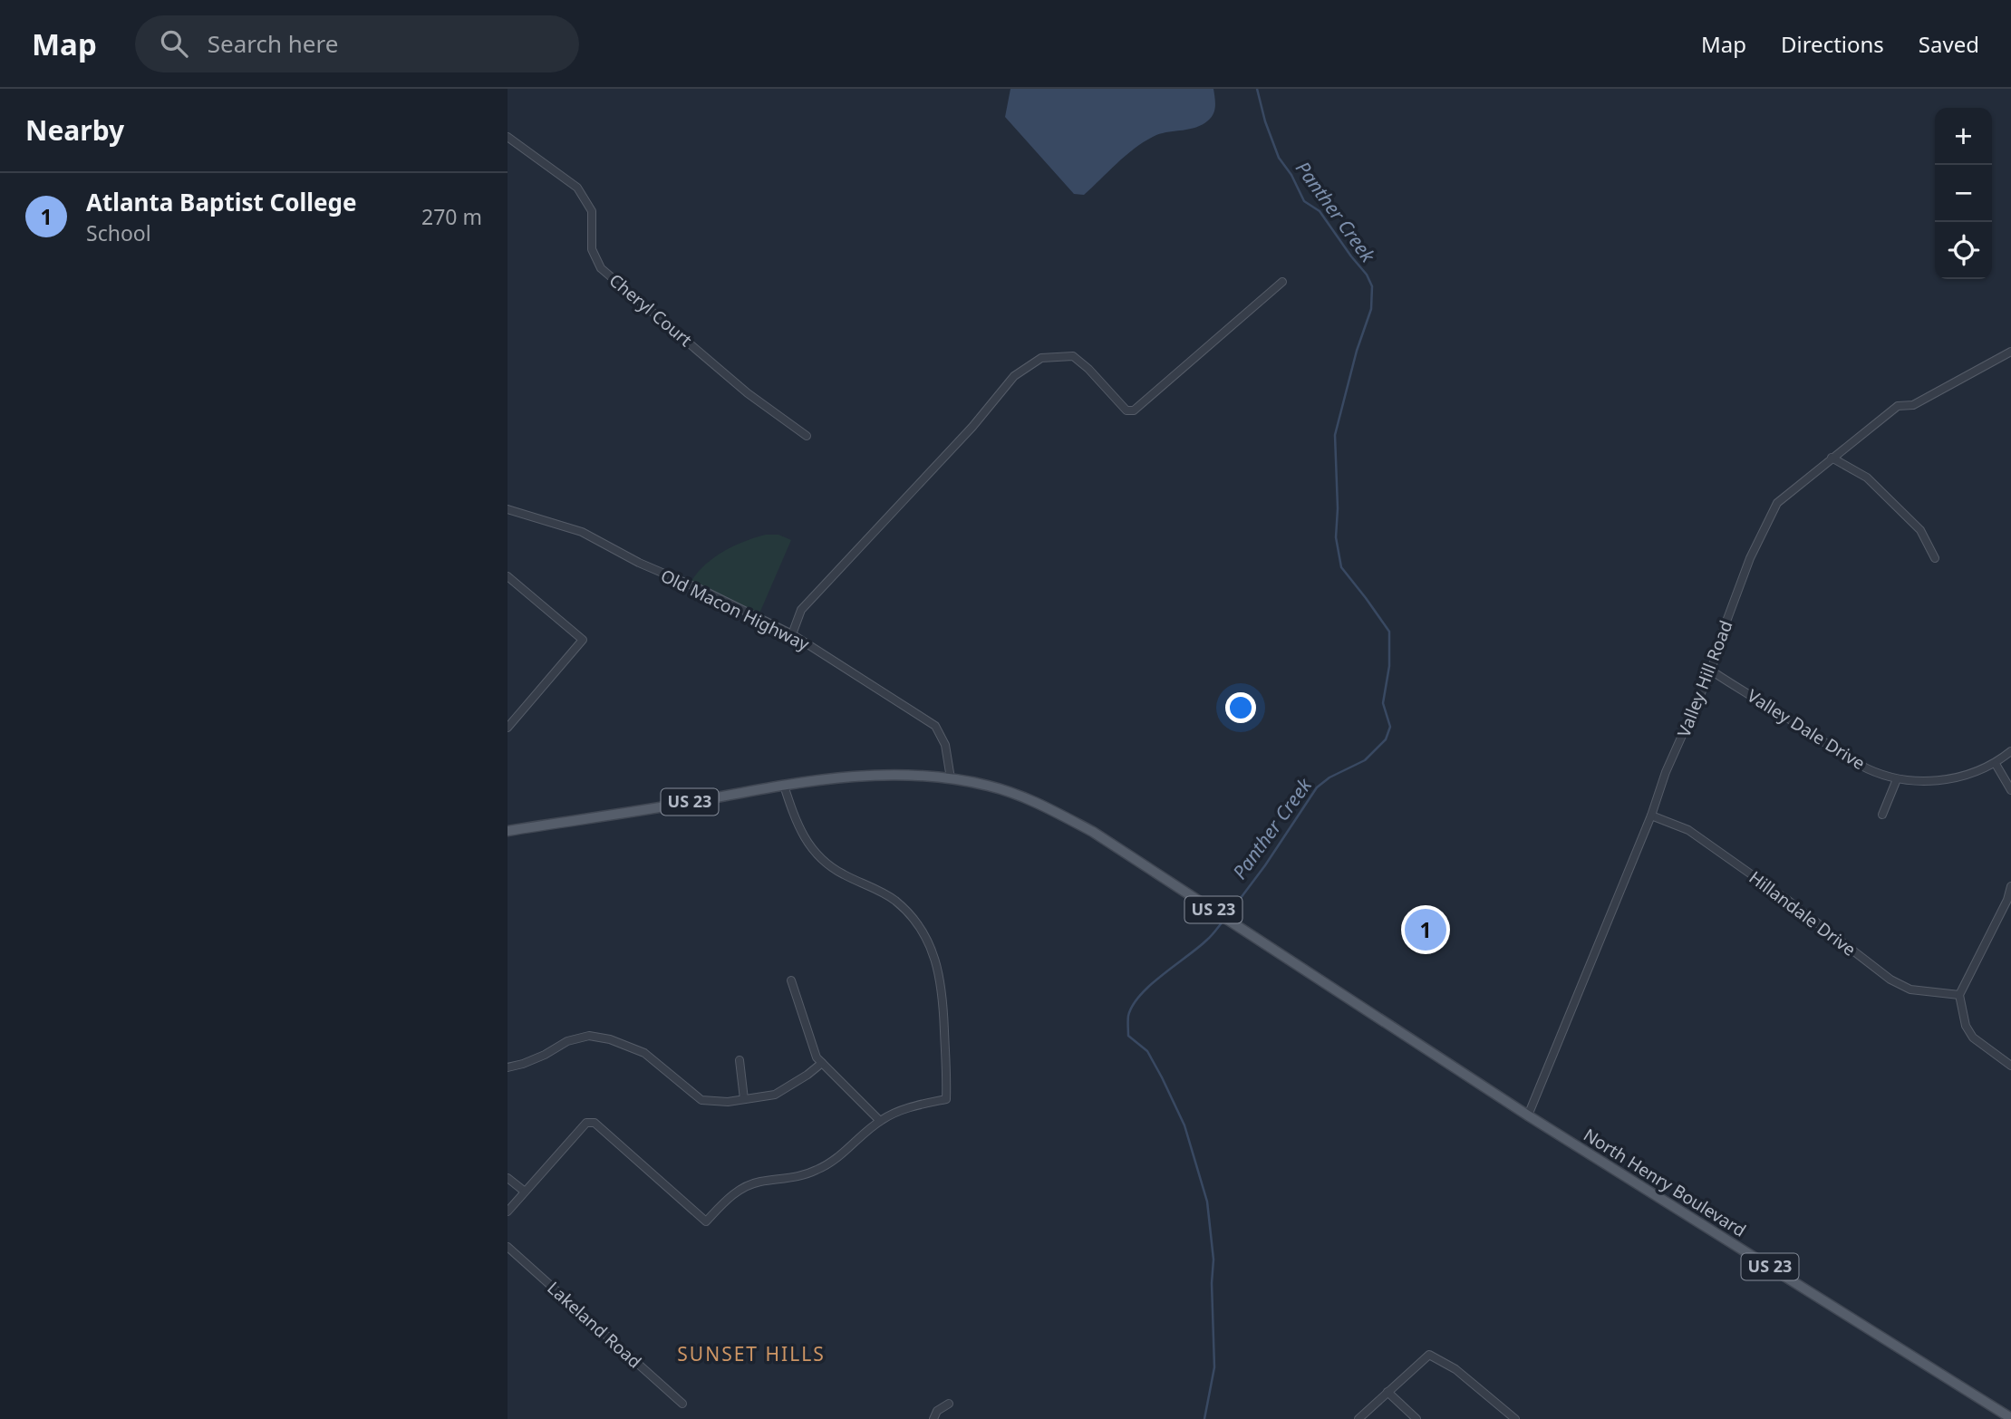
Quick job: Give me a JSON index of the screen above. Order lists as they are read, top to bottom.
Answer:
{
  "streets": {
    "main road": ["US 23", "North Henry Boulevard"],
    "street": [
      "Cheryl Court",
      "Old Macon Highway",
      "Valley Hill Road",
      "Valley Dale Drive",
      "Hillandale Drive",
      "Lakeland Road"
    ]
  },
  "crossings": [
    ["Old Macon Highway", "US 23"],
    ["Valley Hill Road", "Valley Dale Drive"],
    ["Valley Hill Road", "US 23"],
    ["Valley Hill Road", "Hillandale Drive"],
    ["Valley Hill Road", "North Henry Boulevard"],
    ["US 23", "North Henry Boulevard"]
  ],
  "districts": ["SUNSET HILLS"],
  "water": ["Panther Creek"],
  "page": {
    "header": "Map",
    "search": "Search here",
    "nav": ["Map", "Directions", "Saved"],
    "heading": "Nearby",
    "map_buttons": ["+", "−"],
    "list": [
      {
        "mark": "1",
        "name": "Atlanta Baptist College",
        "note": "School",
        "value": "270 m"
      }
    ],
    "pins": "1"
  }
}
